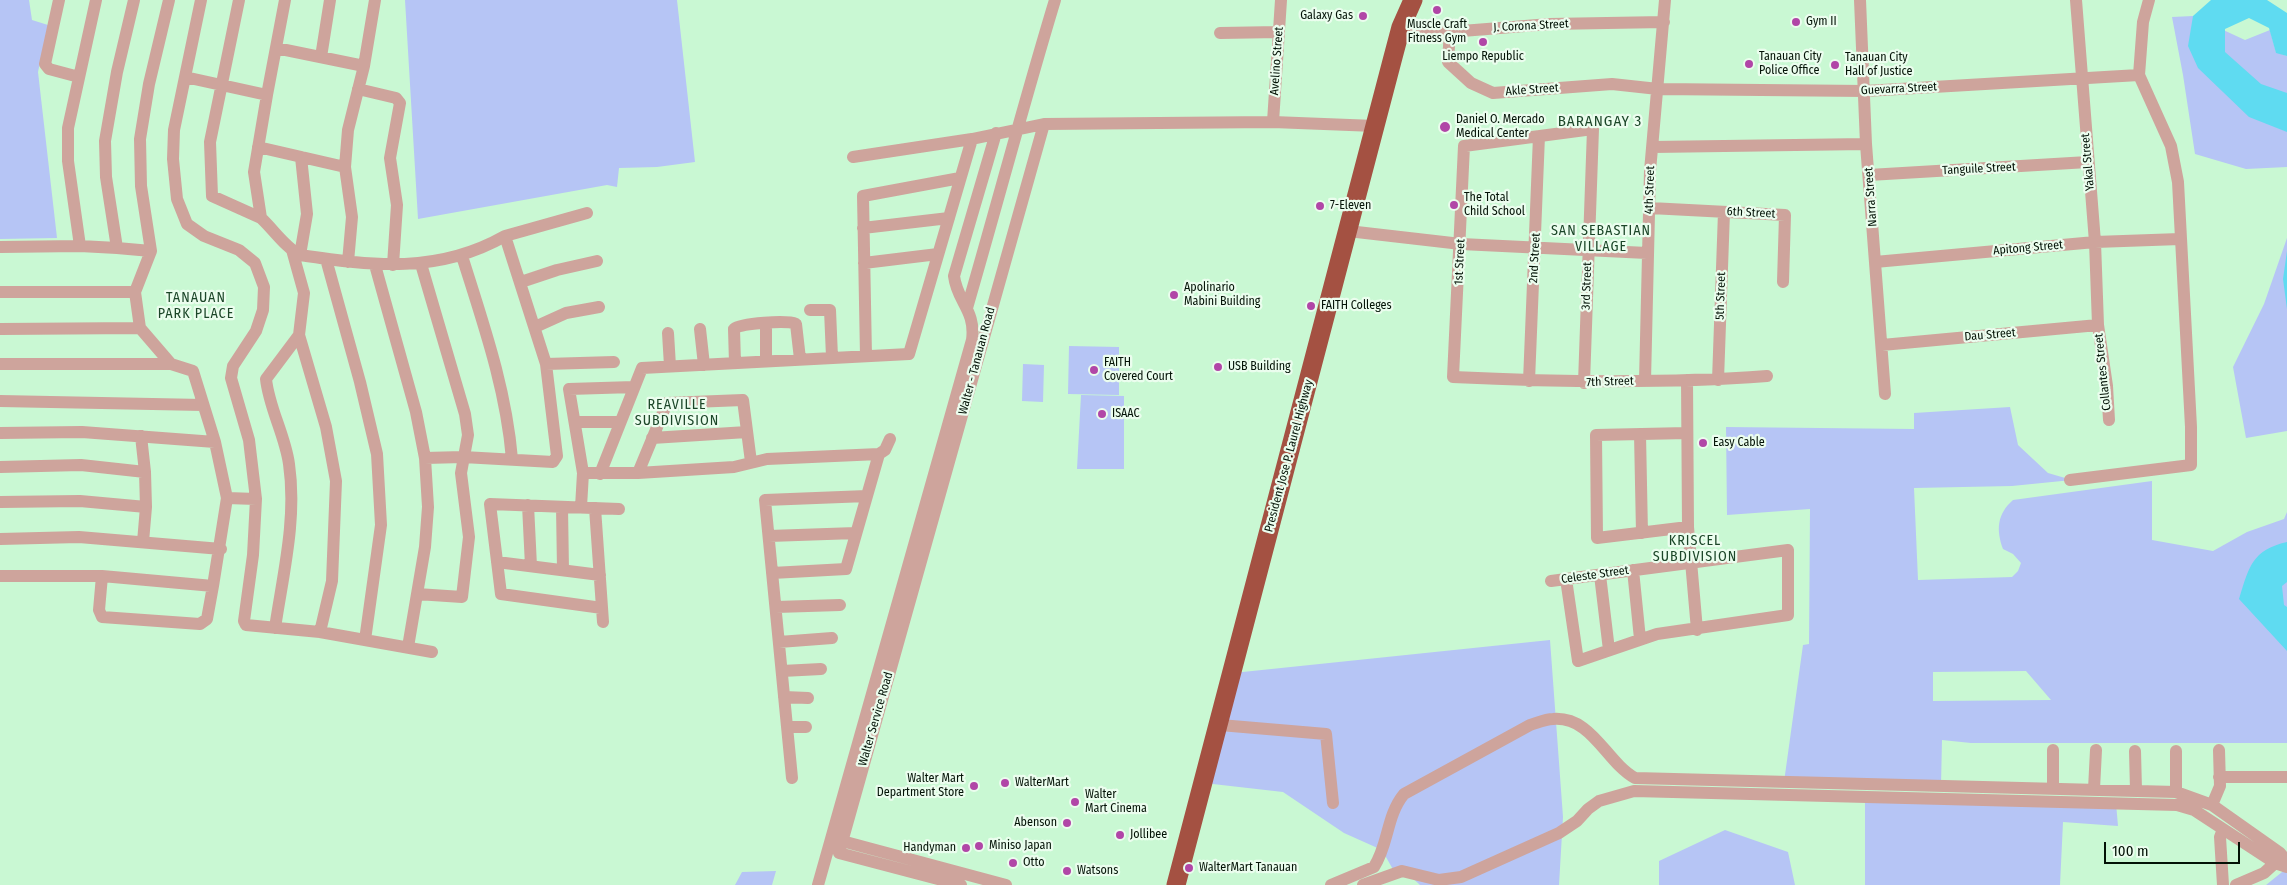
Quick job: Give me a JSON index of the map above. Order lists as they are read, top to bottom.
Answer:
{
  "streets": {
    "highway": ["President Jose P. Laurel Highway"],
    "street": [
      "J. Corona Street",
      "Avelino Street",
      "Guevarra Street",
      "Akle Street",
      "Yakal Street",
      "Tanguile Street",
      "4th Street",
      "Narra Street",
      "6th Street",
      "Apitong Street",
      "2nd Street",
      "1st Street",
      "3rd Street",
      "5th Street",
      "Dau Street",
      "Walter - Tanauan Road",
      "Collantes Street",
      "7th Street",
      "Celeste Street",
      "Walter Service Road"
    ]
  },
  "crossings": [
    ["J. Corona Street", "Akle Street"],
    ["J. Corona Street", "4th Street"],
    ["J. Corona Street", "President Jose P. Laurel Highway"],
    ["Guevarra Street", "Akle Street"],
    ["Guevarra Street", "Yakal Street"],
    ["Guevarra Street", "4th Street"],
    ["Guevarra Street", "Narra Street"],
    ["Akle Street", "4th Street"],
    ["Yakal Street", "Tanguile Street"],
    ["Yakal Street", "Apitong Street"],
    ["Yakal Street", "Dau Street"],
    ["Yakal Street", "Collantes Street"],
    ["Tanguile Street", "Narra Street"],
    ["4th Street", "6th Street"],
    ["4th Street", "7th Street"],
    ["Narra Street", "Apitong Street"],
    ["Narra Street", "Dau Street"],
    ["6th Street", "5th Street"],
    ["2nd Street", "1st Street"],
    ["2nd Street", "3rd Street"],
    ["2nd Street", "7th Street"],
    ["1st Street", "3rd Street"],
    ["1st Street", "7th Street"],
    ["3rd Street", "7th Street"],
    ["5th Street", "7th Street"],
    ["Dau Street", "Collantes Street"],
    ["Walter - Tanauan Road", "Walter Service Road"]
  ],
  "districts": [
    "BARANGAY 3",
    "SAN SEBASTIAN VILLAGE",
    "TANAUAN PARK PLACE",
    "REAVILLE SUBDIVISION",
    "KRISCEL SUBDIVISION"
  ],
  "places": [
    "Muscle Craft Fitness Gym",
    "Galaxy Gas",
    "Gym II",
    "Liempo Republic",
    "Tanauan City Police Office",
    "Tanauan City Hall of Justice",
    "Daniel O. Mercado Medical Center",
    "The Total Child School",
    "7-Eleven",
    "Apolinario Mabini Building",
    "FAITH Colleges",
    "USB Building",
    "FAITH Covered Court",
    "ISAAC",
    "Easy Cable",
    "WalterMart",
    "Walter Mart Department Store",
    "Walter Mart Cinema",
    "Abenson",
    "Jollibee",
    "Miniso Japan",
    "Handyman",
    "Otto",
    "WalterMart Tanauan",
    "Watsons"
  ],
  "scale_bar": "100 m"
}
